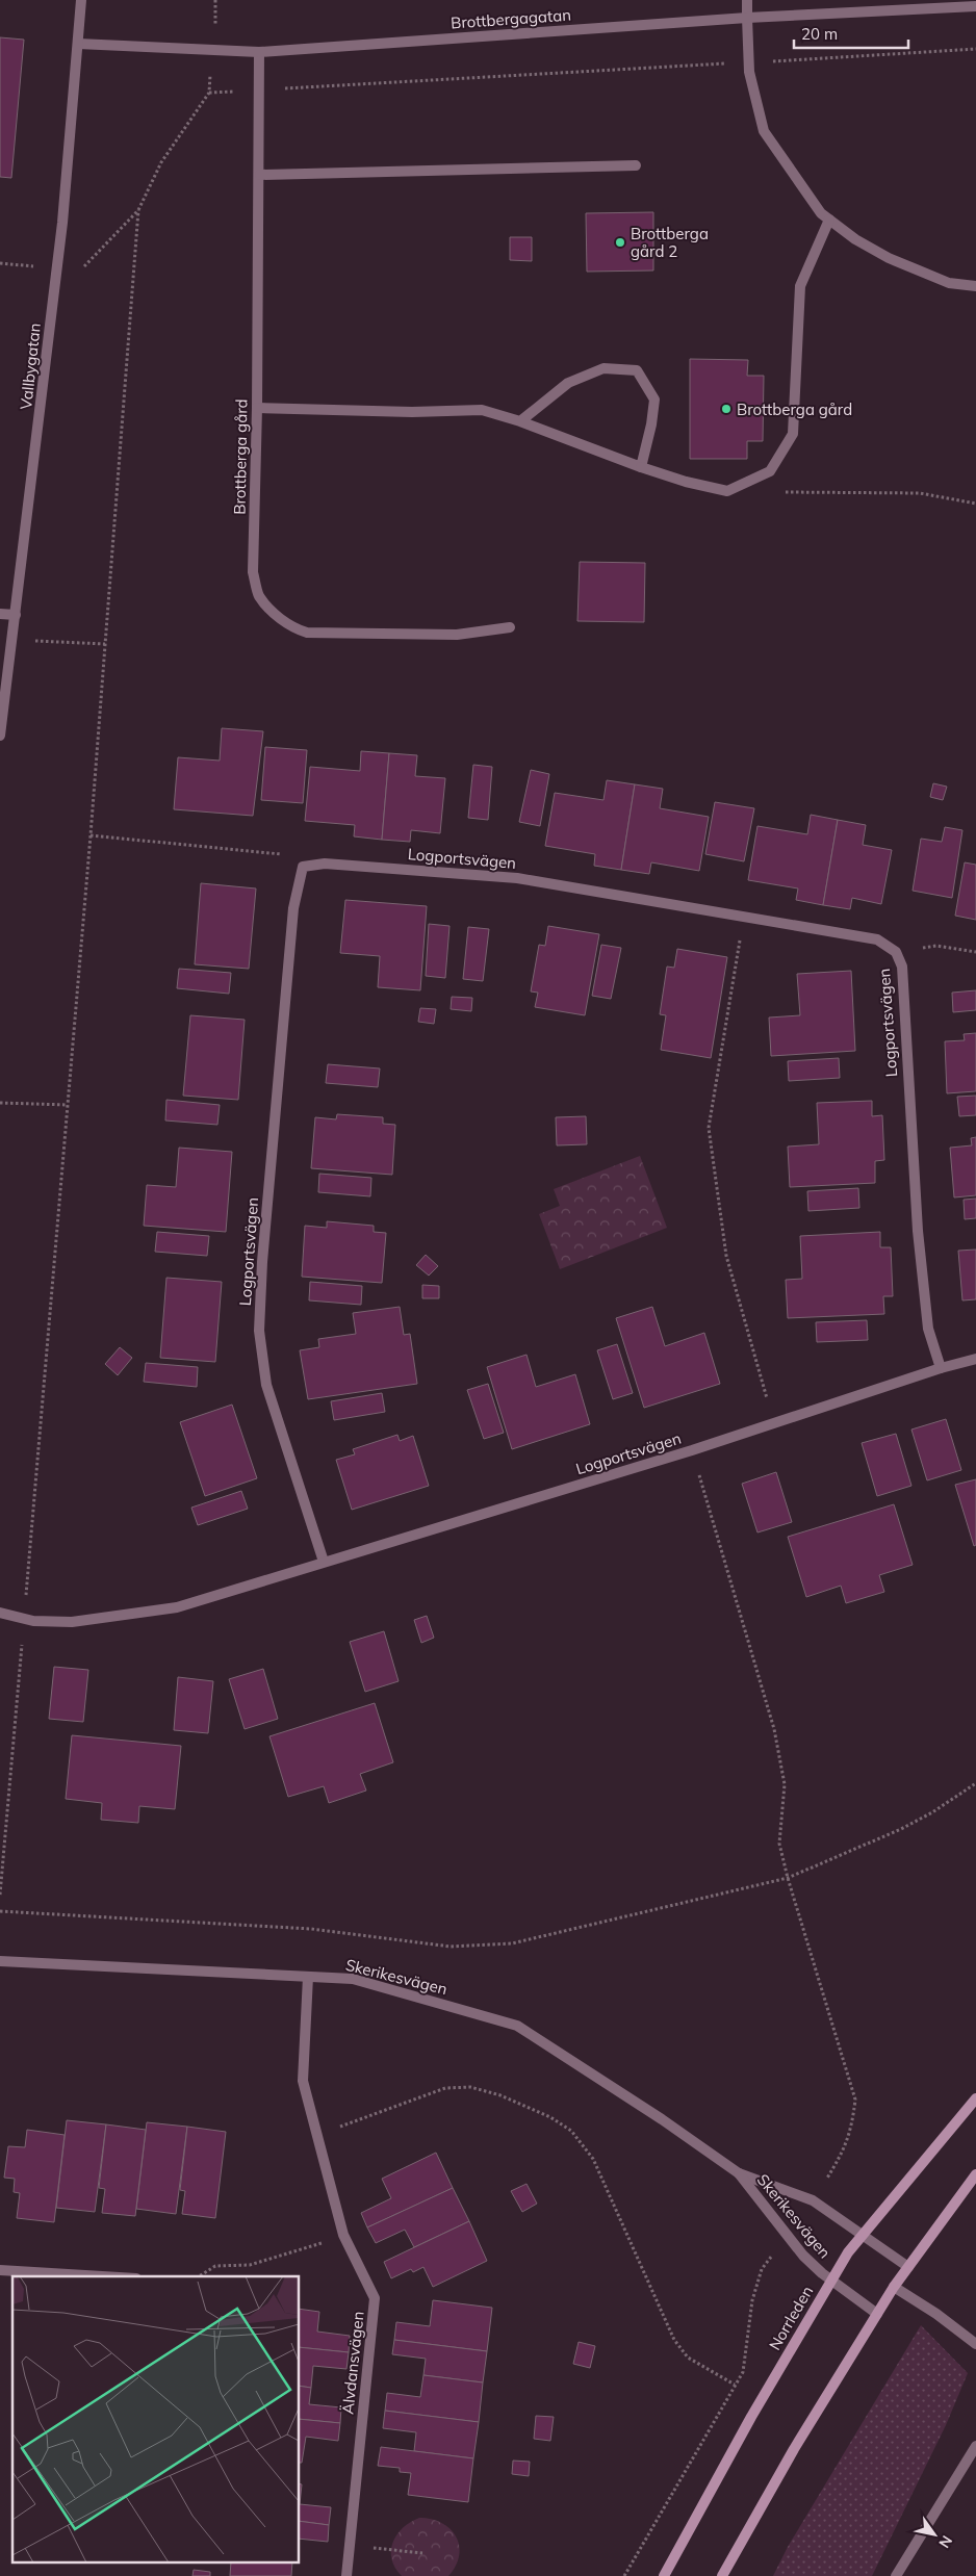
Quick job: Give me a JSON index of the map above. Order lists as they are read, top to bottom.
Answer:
{
  "streets": {
    "main road": ["Norrleden"],
    "street": [
      "Brottbergagatan",
      "Vallbygatan",
      "Brottberga gård",
      "Logportsvägen",
      "Skerikesvägen",
      "Älvdansvägen"
    ]
  },
  "crossings": [
    ["Brottbergagatan", "Vallbygatan"],
    ["Brottbergagatan", "Brottberga gård"],
    ["Skerikesvägen", "Norrleden"],
    ["Skerikesvägen", "Älvdansvägen"]
  ],
  "places": ["Brottberga gård 2", "Brottberga gård"],
  "scale_bar": "20 m",
  "north": "bottom right"
}
